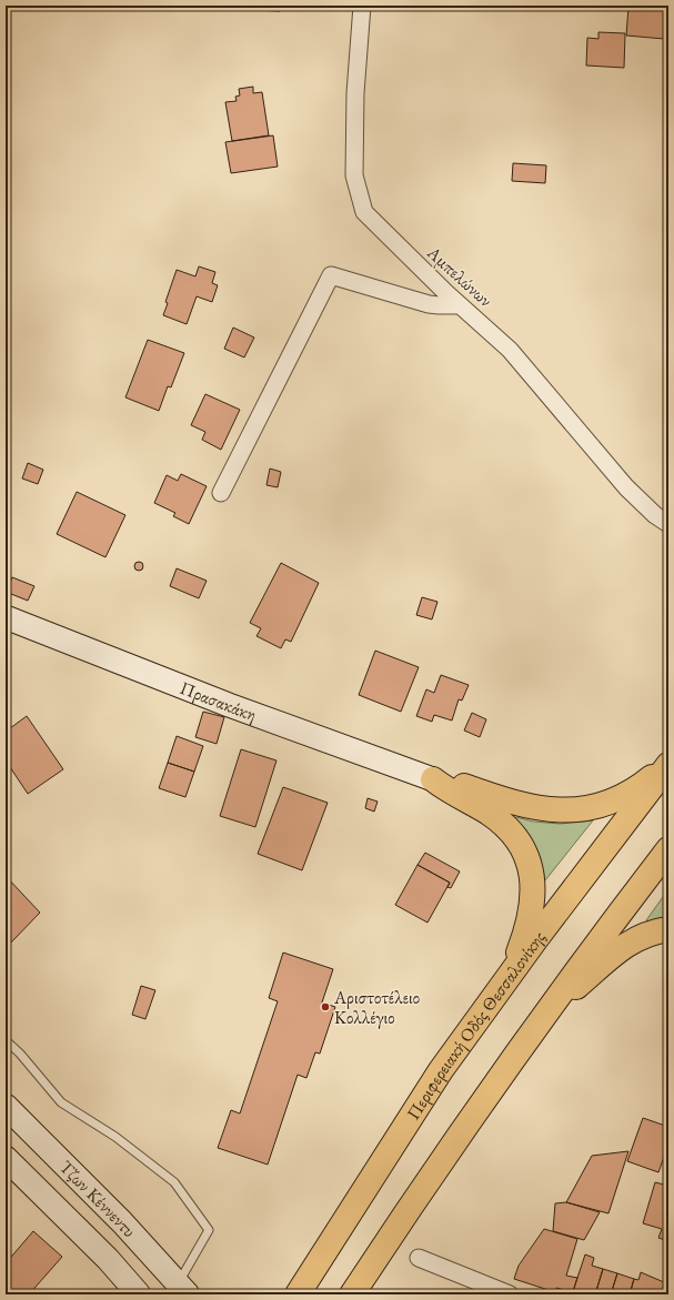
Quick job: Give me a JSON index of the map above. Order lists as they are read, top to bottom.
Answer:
{
  "streets": {
    "highway": ["Περιφερειακή Οδός Θεσσαλονίκης"],
    "street": ["Αμπελώνων", "Πρασακάκη", "Τζων Κέννεντυ"]
  },
  "places": ["Αριστοτέλειο Κολλέγιο"]
}
